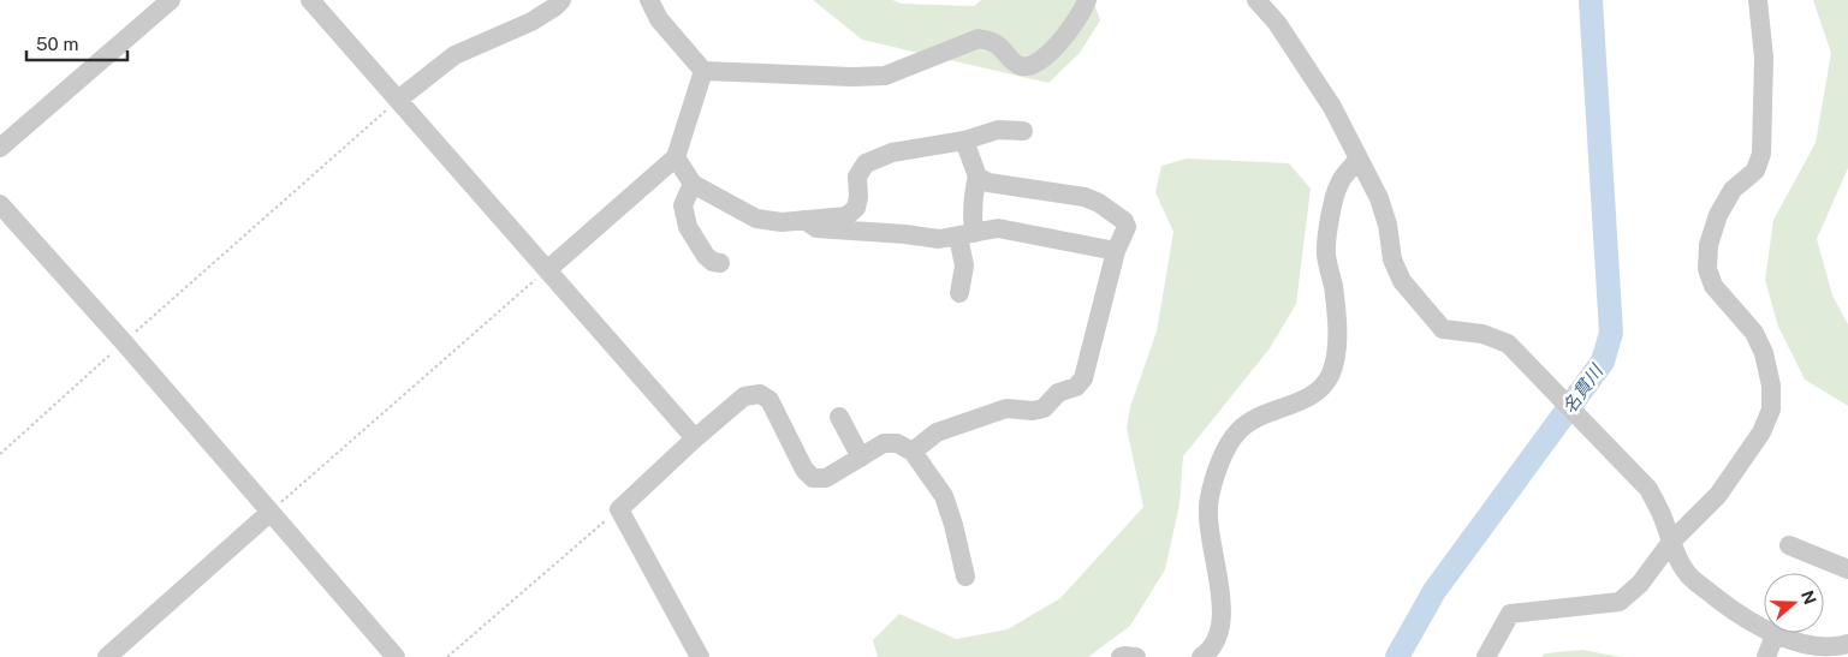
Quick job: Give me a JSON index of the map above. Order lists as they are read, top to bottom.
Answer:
{
  "water": ["名貫川"],
  "scale_bar": "50 m",
  "north": "right"
}
